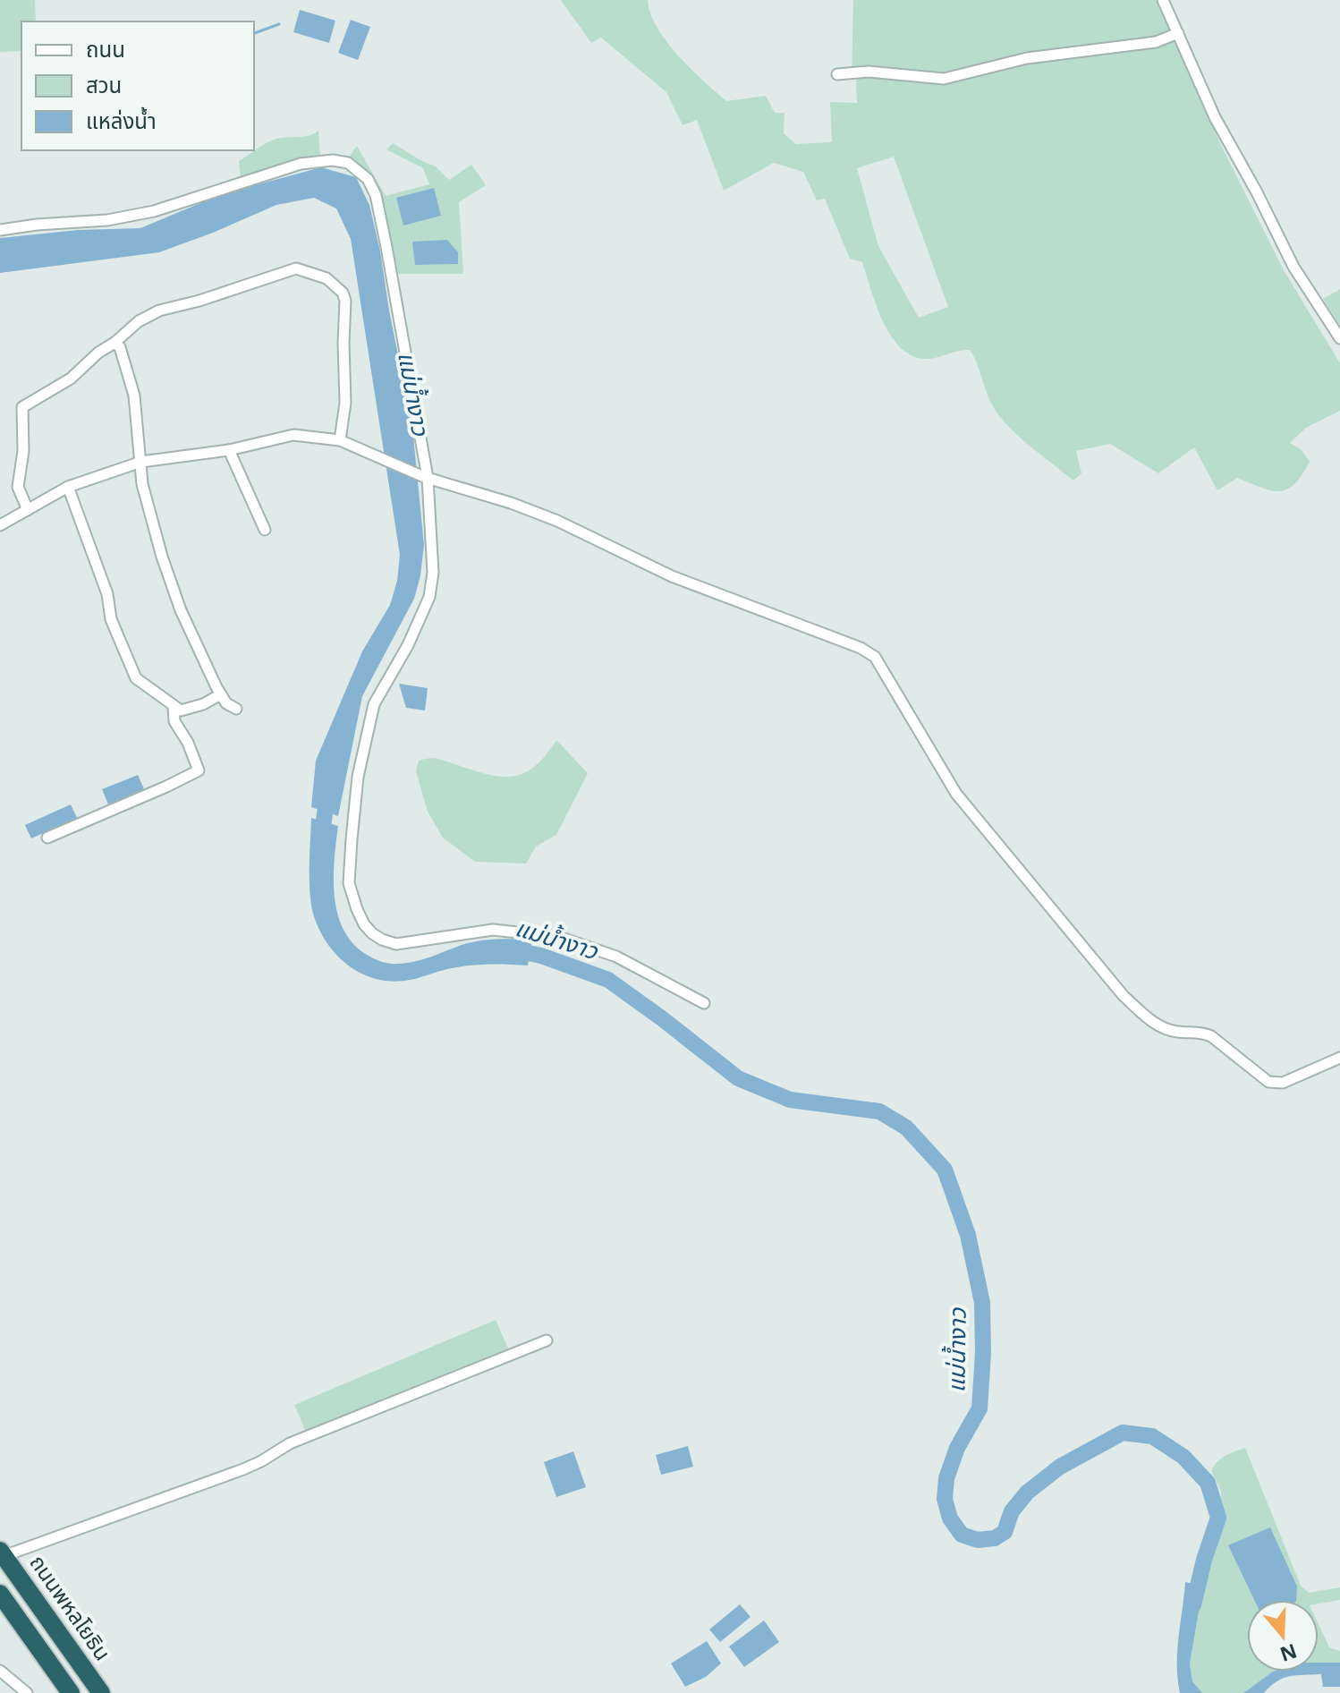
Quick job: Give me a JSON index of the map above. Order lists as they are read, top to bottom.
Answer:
{
  "streets": {
    "highway": ["ถนนพหลโยธิน"]
  },
  "water": ["แม่น้ำงาว"],
  "legend": ["ถนน", "สวน", "แหล่งน้ำ"],
  "north": "bottom"
}
